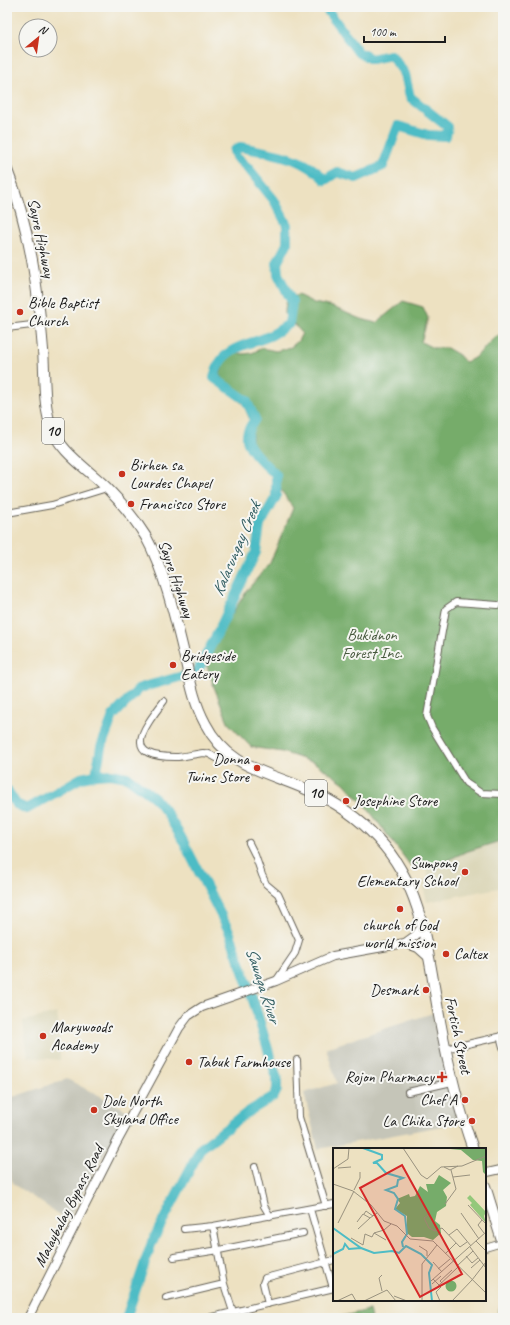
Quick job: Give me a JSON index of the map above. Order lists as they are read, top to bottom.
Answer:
{
  "streets": {
    "highway": ["Sayre Highway", "10", "Fortich Street"],
    "main road": ["Malaybalay Bypass Road"]
  },
  "crossings": [
    ["Sayre Highway", "Fortich Street"]
  ],
  "water": ["Kalasungay Creek", "Sawaga River"],
  "parks": ["Bukidnon Forest Inc."],
  "places": {
    "other": [
      "Bible Baptist Church",
      "Birhen sa Lourdes Chapel",
      "Francisco Store",
      "Bridgeside Eatery",
      "Donna Twins Store",
      "Josephine Store",
      "Sumpong Elementary School",
      "church of God world mission",
      "Caltex",
      "Desmark",
      "Marywoods Academy",
      "Tabuk Farmhouse",
      "Chef A",
      "Dole North Skyland Office",
      "La Chika Store"
    ],
    "health": ["Rojon Pharmacy"]
  },
  "scale_bar": "100 m",
  "north": "top right"
}
